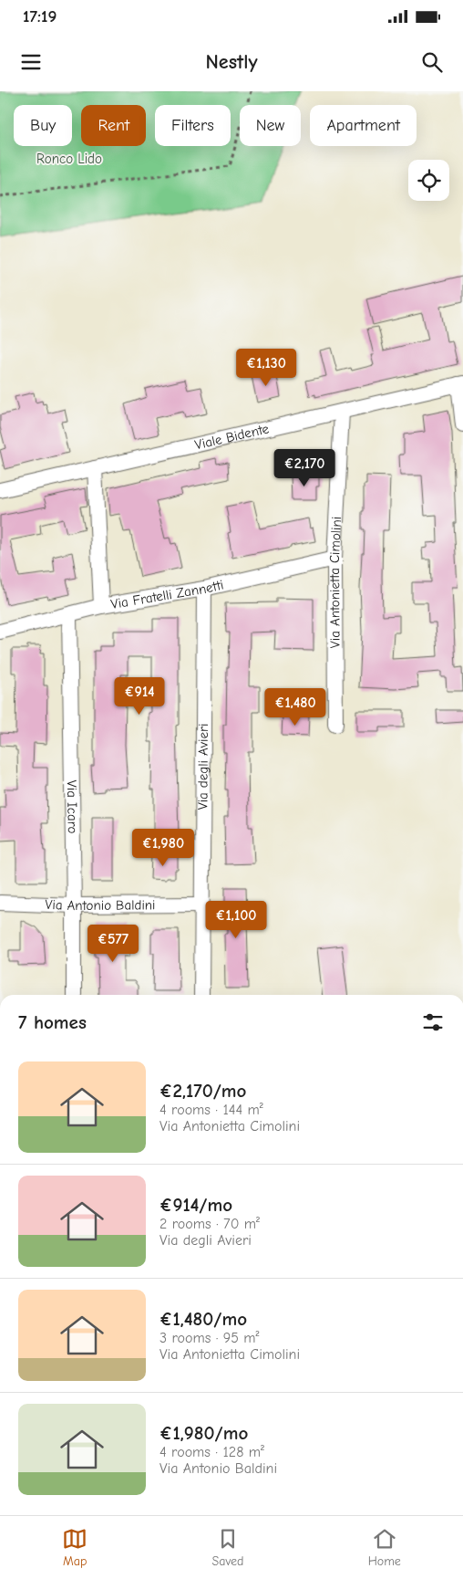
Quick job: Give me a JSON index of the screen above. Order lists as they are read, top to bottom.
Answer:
{
  "streets": {
    "street": [
      "Viale Bidente",
      "Via Antonietta Cimolini",
      "Via Fratelli Zannetti",
      "Via degli Avieri",
      "Via Icaro",
      "Via Antonio Baldini"
    ]
  },
  "crossings": [
    ["Viale Bidente", "Via Antonietta Cimolini"],
    ["Via Antonietta Cimolini", "Via Fratelli Zannetti"],
    ["Via Fratelli Zannetti", "Via degli Avieri"],
    ["Via Fratelli Zannetti", "Via Icaro"],
    ["Via degli Avieri", "Via Antonio Baldini"],
    ["Via Icaro", "Via Antonio Baldini"]
  ],
  "parks": ["Ronco Lido"],
  "page": {
    "status": "17:19",
    "header": "Nestly",
    "chip": [
      "Buy",
      "Rent",
      "Filters",
      "New",
      "Apartment"
    ],
    "price": [
      "€1,130",
      "€2,170",
      "€914",
      "€1,480",
      "€1,980",
      "€1,100",
      "€577"
    ],
    "heading": "7 homes",
    "list": [
      {
        "name": "€2,170/mo",
        "note": "4 rooms · 144 m² · Via Antonietta Cimolini"
      },
      {
        "name": "€914/mo",
        "note": "2 rooms · 70 m² · Via degli Avieri"
      },
      {
        "name": "€1,480/mo",
        "note": "3 rooms · 95 m² · Via Antonietta Cimolini"
      },
      {
        "name": "€1,980/mo",
        "note": "4 rooms · 128 m² · Via Antonio Baldini"
      }
    ],
    "tabs": ["Map", "Saved", "Home"]
  }
}
